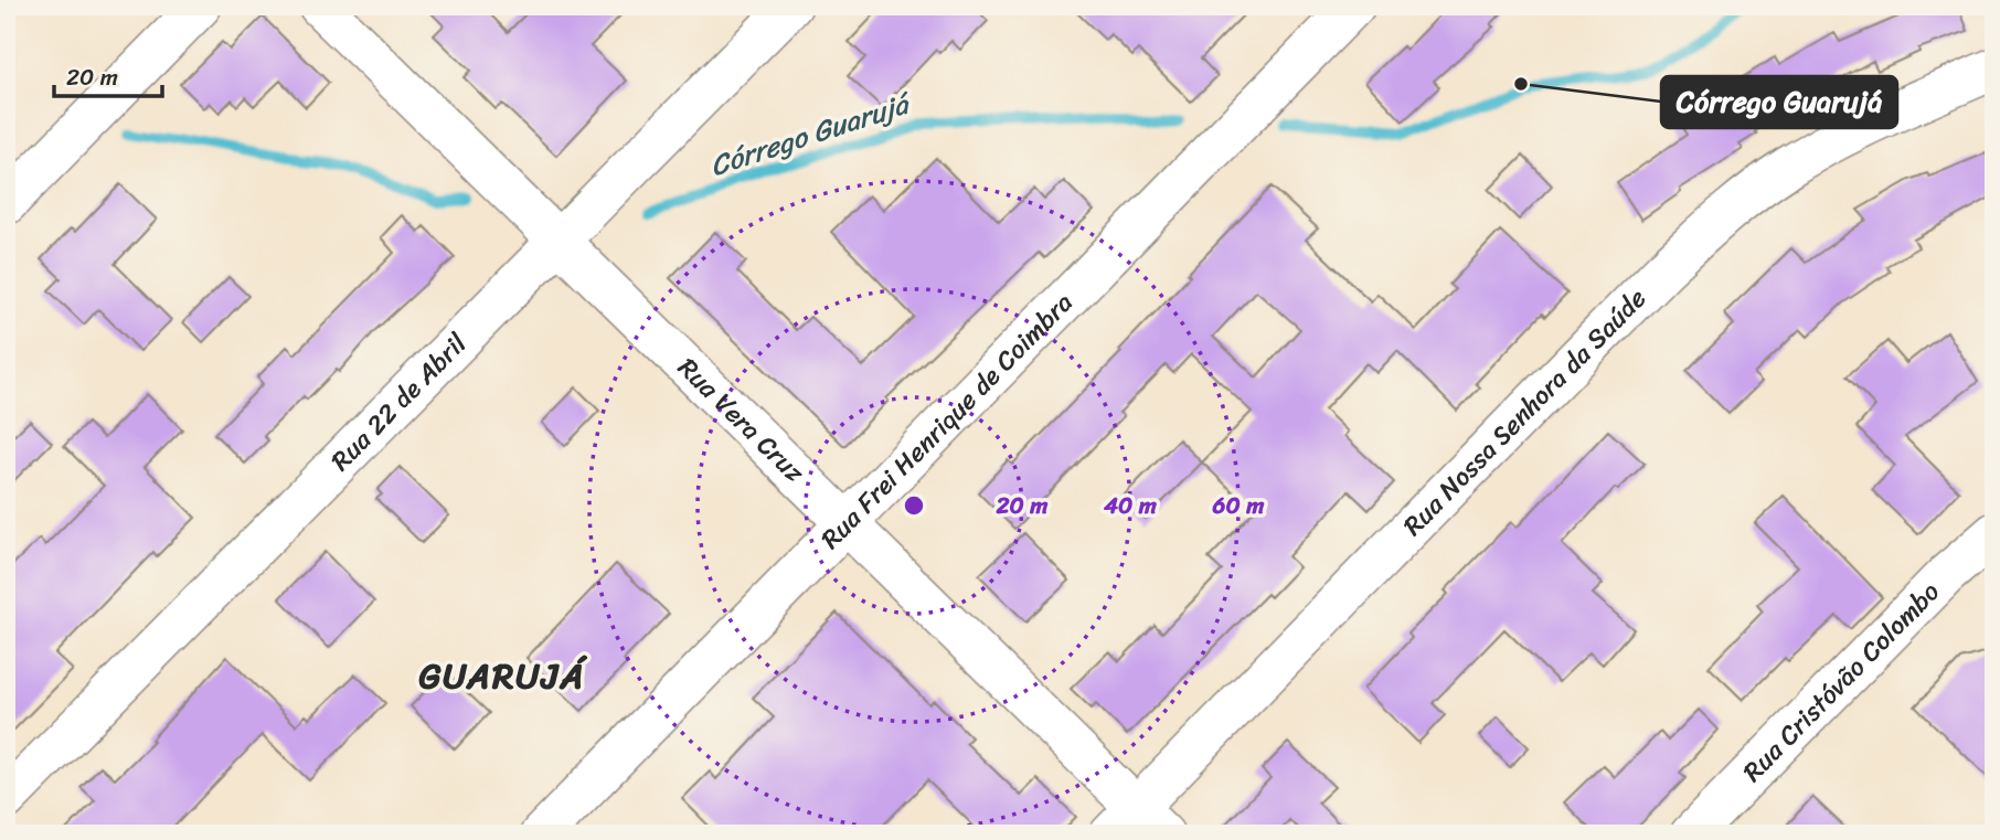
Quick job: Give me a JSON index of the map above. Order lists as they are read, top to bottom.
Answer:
{
  "streets": {
    "street": [
      "Rua 22 de Abril",
      "Rua Nossa Senhora da Saúde",
      "Rua Vera Cruz",
      "Rua Frei Henrique de Coimbra",
      "Rua Cristóvão Colombo"
    ]
  },
  "crossings": [
    ["Rua 22 de Abril", "Rua Vera Cruz"],
    ["Rua Nossa Senhora da Saúde", "Rua Vera Cruz"],
    ["Rua Vera Cruz", "Rua Frei Henrique de Coimbra"]
  ],
  "districts": ["GUARUJÁ"],
  "water": ["Córrego Guarujá"],
  "places": ["Córrego Guarujá"],
  "scale_bar": "20 m",
  "rings": ["20 m", "40 m", "60 m"]
}
